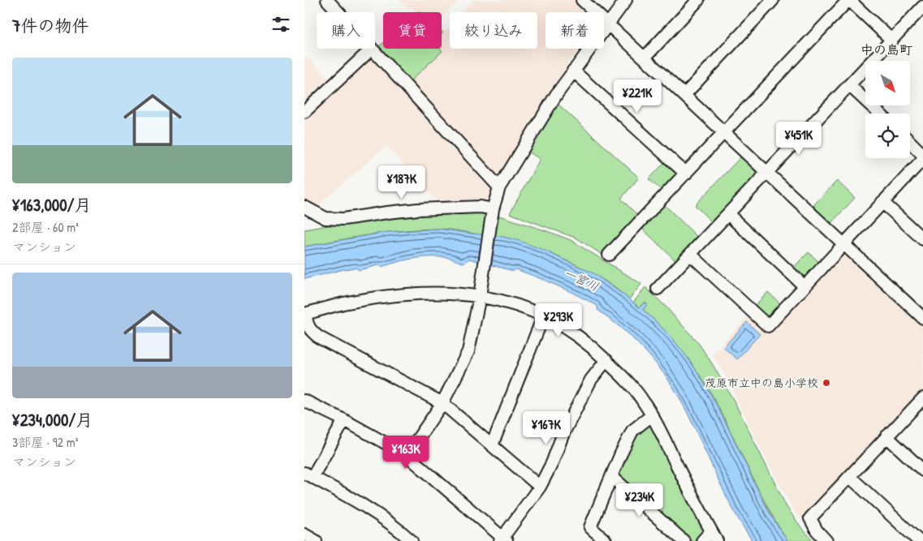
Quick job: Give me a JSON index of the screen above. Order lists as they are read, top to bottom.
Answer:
{
  "districts": ["中の島町"],
  "water": ["一宮川"],
  "places": ["茂原市立中の島小学校"],
  "north": "bottom right",
  "page": {
    "heading": "7件の物件",
    "chip": [
      "購入",
      "賃貸",
      "絞り込み",
      "新着"
    ],
    "list": [
      {
        "name": "¥163,000/月",
        "note": "2部屋 · 60 m² · マンション"
      },
      {
        "name": "¥234,000/月",
        "note": "3部屋 · 92 m² · マンション"
      }
    ],
    "price": [
      "¥221K",
      "¥451K",
      "¥187K",
      "¥293K",
      "¥167K",
      "¥163K",
      "¥234K"
    ]
  }
}
